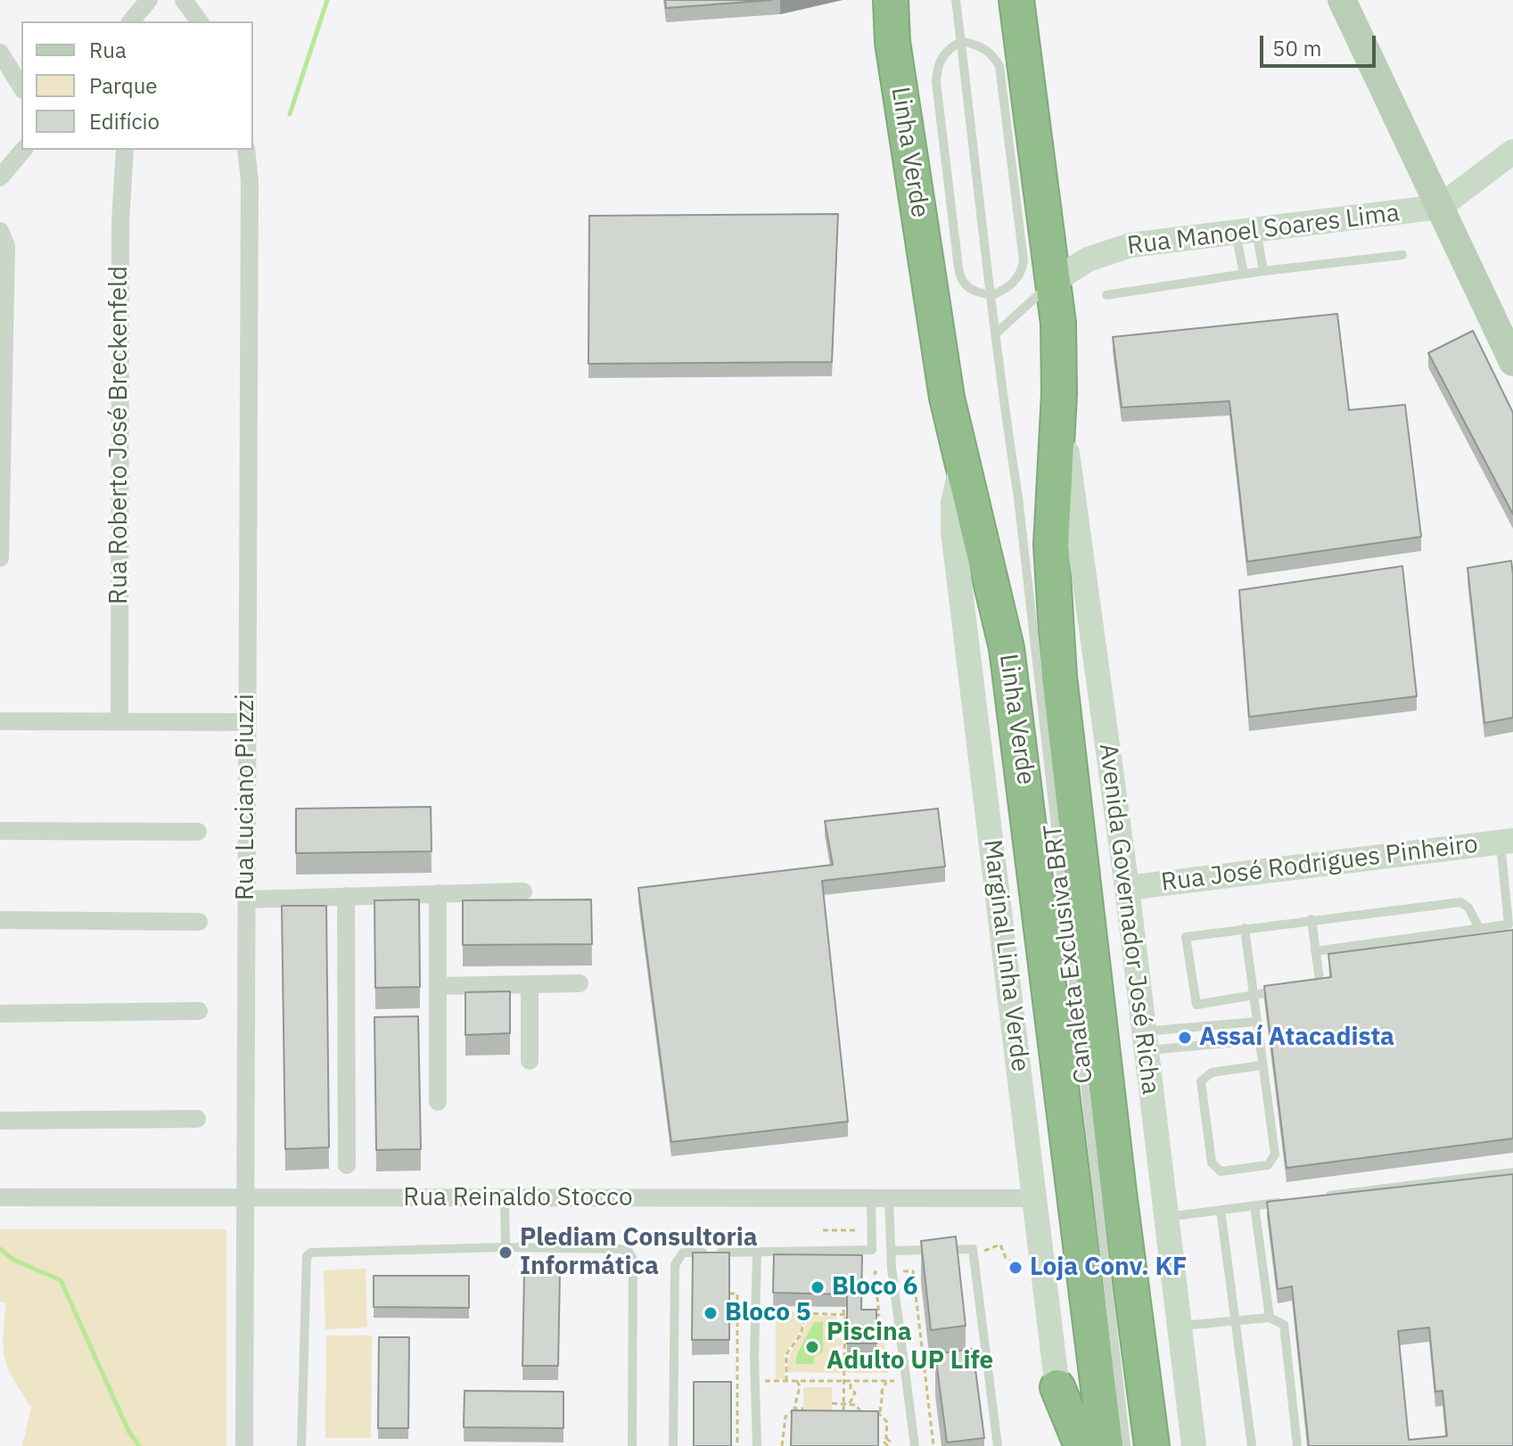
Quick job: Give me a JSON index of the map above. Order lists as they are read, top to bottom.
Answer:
{
  "streets": {
    "highway": ["Linha Verde"],
    "main road": [
      "Rua Manoel Soares Lima",
      "Rua José Rodrigues Pinheiro",
      "Avenida Governador José Richa",
      "Marginal Linha Verde"
    ],
    "street": ["Rua Roberto José Breckenfeld", "Rua Luciano Piuzzi", "Rua Reinaldo Stocco"],
    "lane": ["Canaleta Exclusiva BRT"]
  },
  "crossings": [
    ["Linha Verde", "Rua Manoel Soares Lima"],
    ["Linha Verde", "Avenida Governador José Richa"],
    ["Linha Verde", "Marginal Linha Verde"],
    ["Rua Luciano Piuzzi", "Rua Reinaldo Stocco"],
    ["Rua José Rodrigues Pinheiro", "Avenida Governador José Richa"],
    ["Marginal Linha Verde", "Rua Reinaldo Stocco"]
  ],
  "places": [
    "Assaí Atacadista",
    "Plediam Consultoria Informática",
    "Loja Conv. KF",
    "Bloco 6",
    "Bloco 5",
    "Piscina Adulto UP Life"
  ],
  "legend": ["Rua", "Parque", "Edifício"],
  "scale_bar": "50 m"
}
